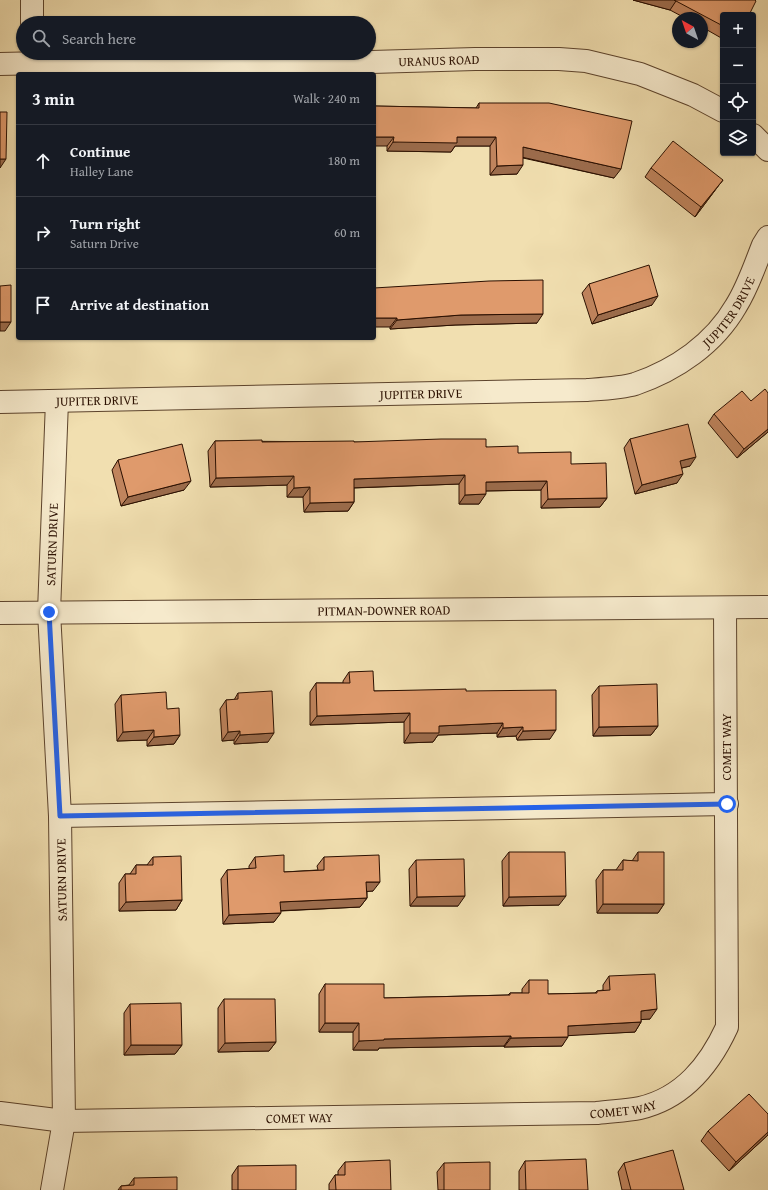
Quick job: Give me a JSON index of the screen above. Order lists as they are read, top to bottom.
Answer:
{
  "streets": {
    "street": [
      "URANUS ROAD",
      "JUPITER DRIVE",
      "SATURN DRIVE",
      "PITMAN-DOWNER ROAD",
      "COMET WAY"
    ]
  },
  "crossings": [
    ["JUPITER DRIVE", "SATURN DRIVE"],
    ["SATURN DRIVE", "PITMAN-DOWNER ROAD"],
    ["SATURN DRIVE", "COMET WAY"],
    ["PITMAN-DOWNER ROAD", "COMET WAY"]
  ],
  "north": "top left",
  "page": {
    "map_buttons": ["+", "−"],
    "search": "Search here",
    "heading": ["3 min", "Walk · 240 m"],
    "list": [
      ["Continue", "Halley Lane", "180 m"],
      ["Turn right", "Saturn Drive", "60 m"],
      "Arrive at destination"
    ]
  }
}
